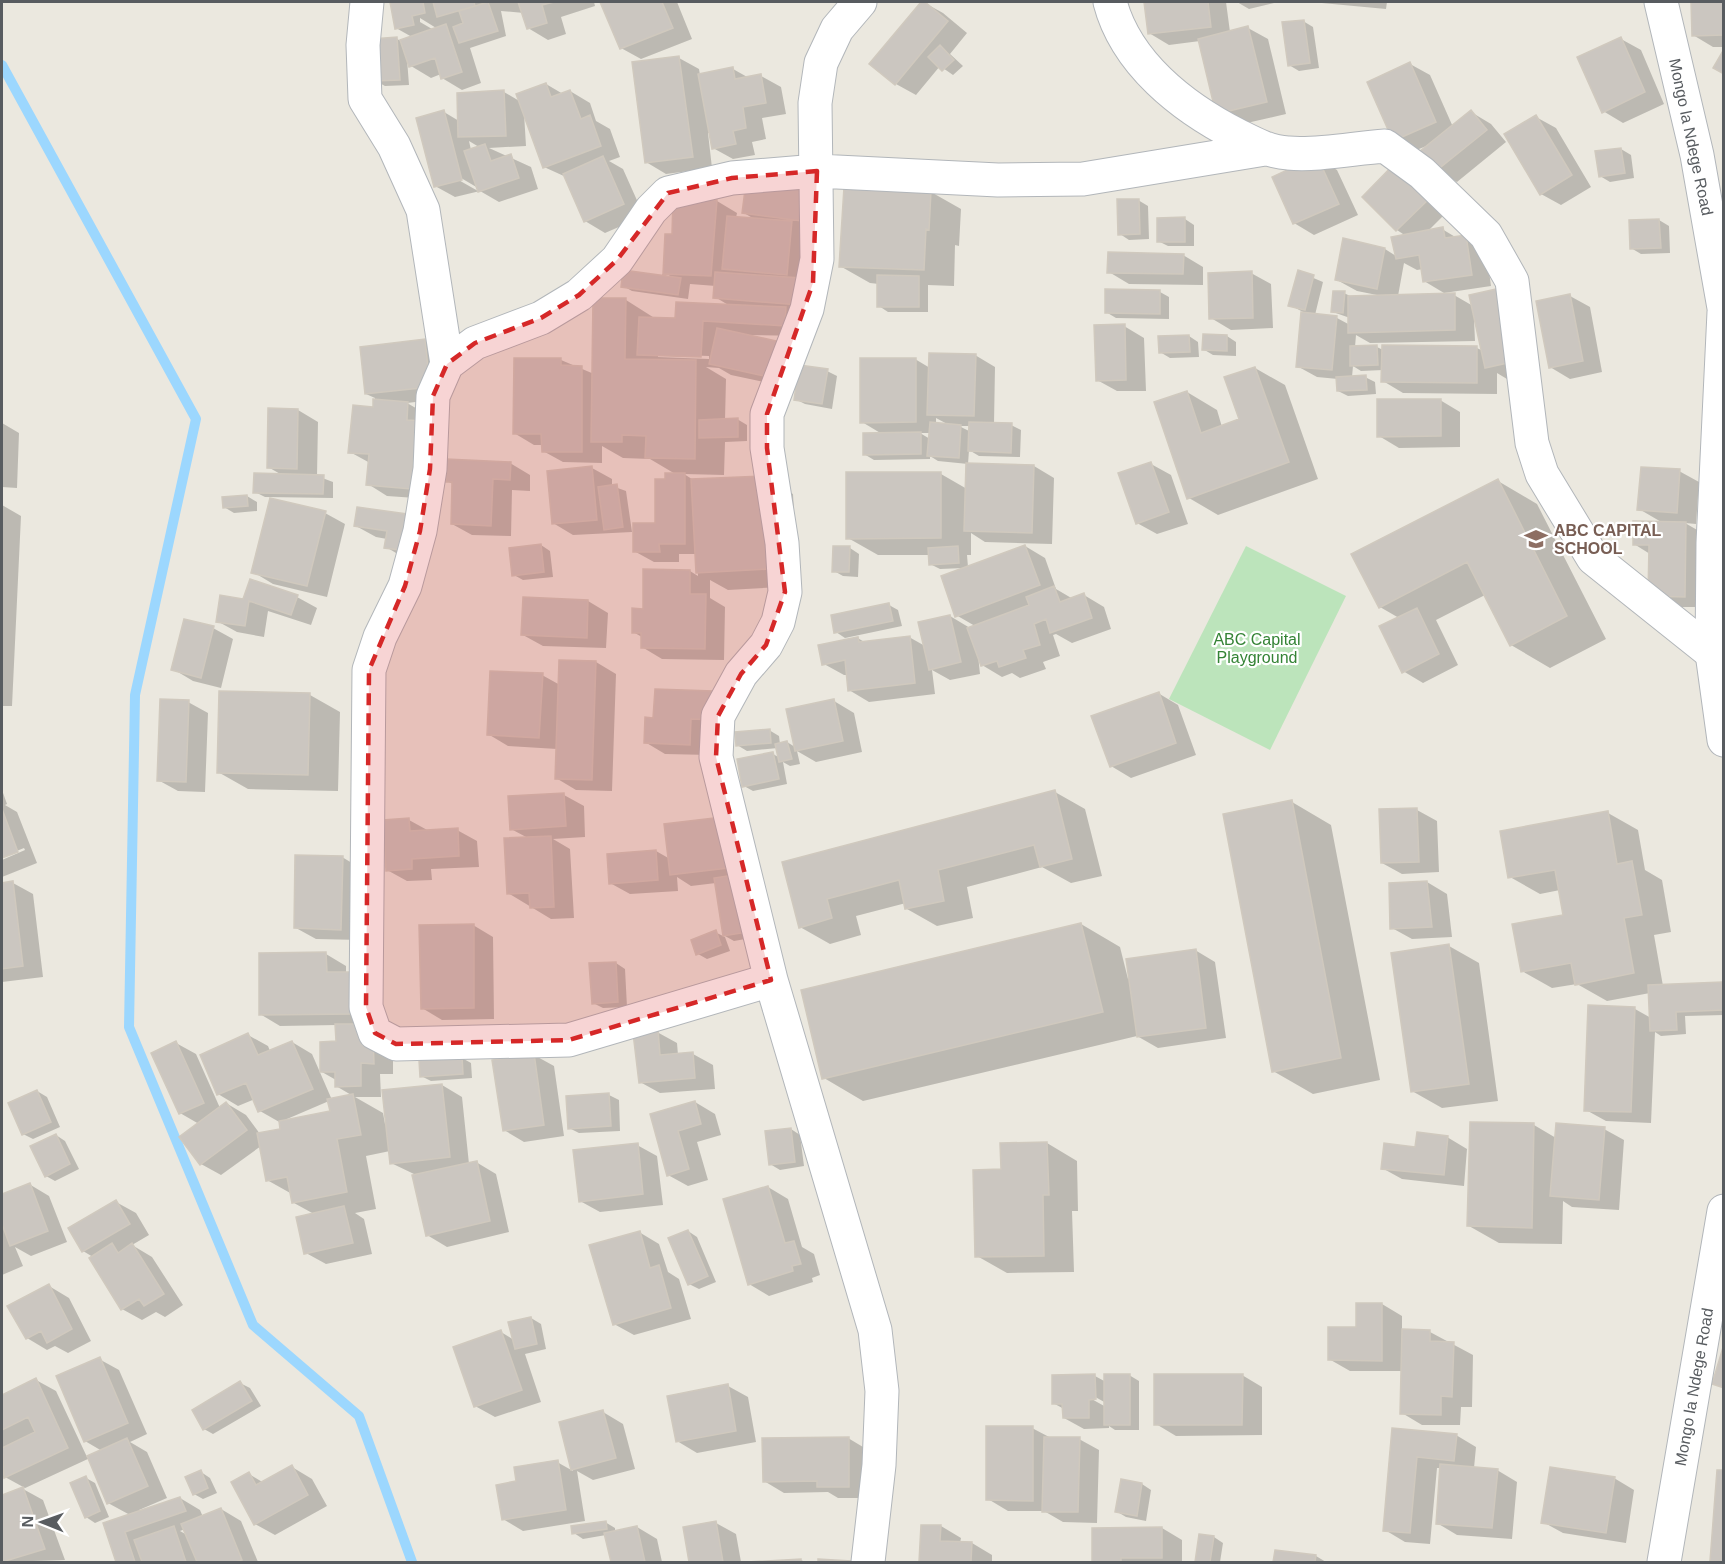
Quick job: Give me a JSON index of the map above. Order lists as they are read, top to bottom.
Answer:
{
  "streets": {
    "street": ["Mongo la Ndege Road"]
  },
  "parks": ["ABC Capital Playground"],
  "places": {
    "school or university": ["ABC CAPITAL SCHOOL"]
  },
  "north": "left"
}
